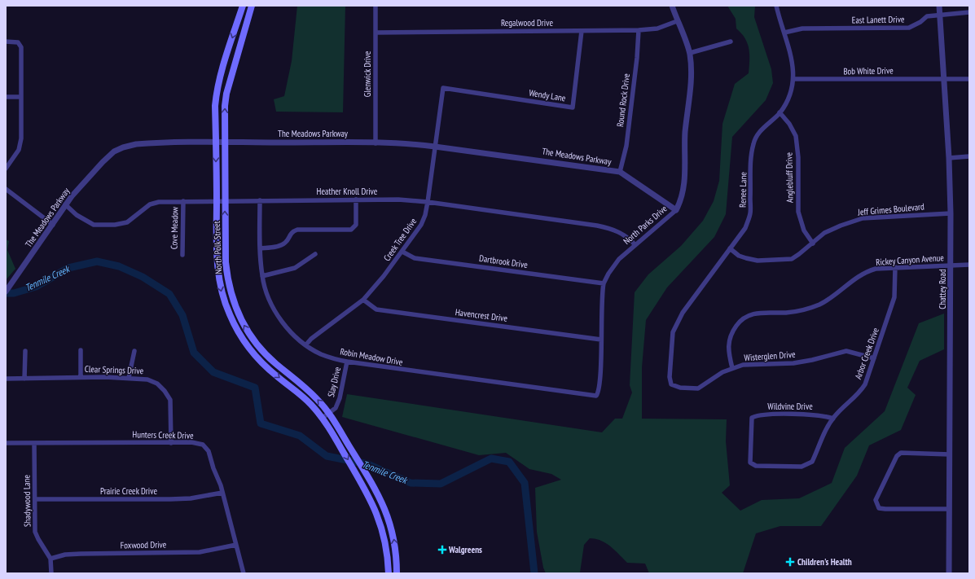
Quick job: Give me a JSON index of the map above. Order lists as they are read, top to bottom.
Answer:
{
  "streets": {
    "main road": ["North Polk Street"],
    "street": [
      "East Lanett Drive",
      "Regalwood Drive",
      "Bob White Drive",
      "Glenwick Drive",
      "Wendy Lane",
      "Round Rock Drive",
      "The Meadows Parkway",
      "Anglebluff Drive",
      "Renee Lane",
      "Heather Knoll Drive",
      "Jeff Grimes Boulevard",
      "North Parks Drive",
      "Cove Meadow",
      "Creek Tree Drive",
      "Rickey Canyon Avenue",
      "Dartbrook Drive",
      "Chattey Road",
      "Havencrest Drive",
      "Arbor Creek Drive",
      "Wisterglen Drive",
      "Robin Meadow Drive",
      "Clear Springs Drive",
      "Slay Drive",
      "Wildvine Drive",
      "Hunters Creek Drive",
      "Prairie Creek Drive",
      "Shadywood Lane",
      "Foxwood Drive"
    ]
  },
  "crossings": [
    ["East Lanett Drive", "Renee Lane"],
    ["East Lanett Drive", "Chattey Road"],
    ["Regalwood Drive", "Glenwick Drive"],
    ["Regalwood Drive", "Wendy Lane"],
    ["Regalwood Drive", "Round Rock Drive"],
    ["Regalwood Drive", "North Parks Drive"],
    ["Bob White Drive", "Renee Lane"],
    ["Bob White Drive", "Chattey Road"],
    ["Glenwick Drive", "The Meadows Parkway"],
    ["Wendy Lane", "Creek Tree Drive"],
    ["Round Rock Drive", "The Meadows Parkway"],
    ["The Meadows Parkway", "Heather Knoll Drive"],
    ["The Meadows Parkway", "North Parks Drive"],
    ["The Meadows Parkway", "Creek Tree Drive"],
    ["The Meadows Parkway", "North Polk Street"],
    ["Anglebluff Drive", "Renee Lane"],
    ["Anglebluff Drive", "Jeff Grimes Boulevard"],
    ["Renee Lane", "Jeff Grimes Boulevard"],
    ["Renee Lane", "Wisterglen Drive"],
    ["Heather Knoll Drive", "North Parks Drive"],
    ["Heather Knoll Drive", "Cove Meadow"],
    ["Heather Knoll Drive", "Creek Tree Drive"],
    ["Heather Knoll Drive", "North Polk Street"],
    ["Heather Knoll Drive", "Robin Meadow Drive"],
    ["Jeff Grimes Boulevard", "Chattey Road"],
    ["North Parks Drive", "Dartbrook Drive"],
    ["North Parks Drive", "Havencrest Drive"],
    ["North Parks Drive", "Robin Meadow Drive"],
    ["Creek Tree Drive", "Dartbrook Drive"],
    ["Creek Tree Drive", "Havencrest Drive"],
    ["Creek Tree Drive", "Robin Meadow Drive"],
    ["North Polk Street", "Slay Drive"],
    ["Rickey Canyon Avenue", "Chattey Road"],
    ["Rickey Canyon Avenue", "Arbor Creek Drive"],
    ["Rickey Canyon Avenue", "Wisterglen Drive"],
    ["Arbor Creek Drive", "Wisterglen Drive"],
    ["Arbor Creek Drive", "Wildvine Drive"],
    ["Robin Meadow Drive", "Slay Drive"],
    ["Clear Springs Drive", "Hunters Creek Drive"],
    ["Hunters Creek Drive", "Prairie Creek Drive"],
    ["Hunters Creek Drive", "Shadywood Lane"],
    ["Hunters Creek Drive", "Foxwood Drive"],
    ["Prairie Creek Drive", "Shadywood Lane"],
    ["Shadywood Lane", "Foxwood Drive"]
  ],
  "water": ["Tenmile Creek"],
  "places": {
    "health": ["Walgreens", "Children's Health"]
  }
}
